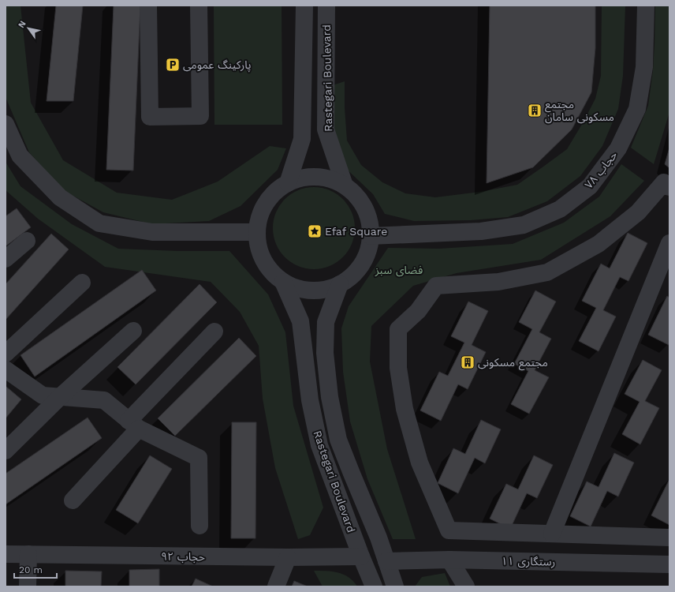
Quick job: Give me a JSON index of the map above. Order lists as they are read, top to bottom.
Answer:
{
  "streets": {
    "street": [
      "Rastegari Boulevard",
      "حجاب ۷۸",
      "حجاب ۹۲",
      "رستگاری ۱۱"
    ]
  },
  "crossings": [
    ["Rastegari Boulevard", "حجاب ۹۲"],
    ["Rastegari Boulevard", "رستگاری ۱۱"]
  ],
  "parks": ["فضای سبز"],
  "places": {
    "parking": ["پارکینگ عمومی"],
    "building": ["مجتمع مسکونی سامان", "مجتمع مسکونی"],
    "place": ["Efaf Square"]
  },
  "scale_bar": "20 m",
  "north": "top left"
}
